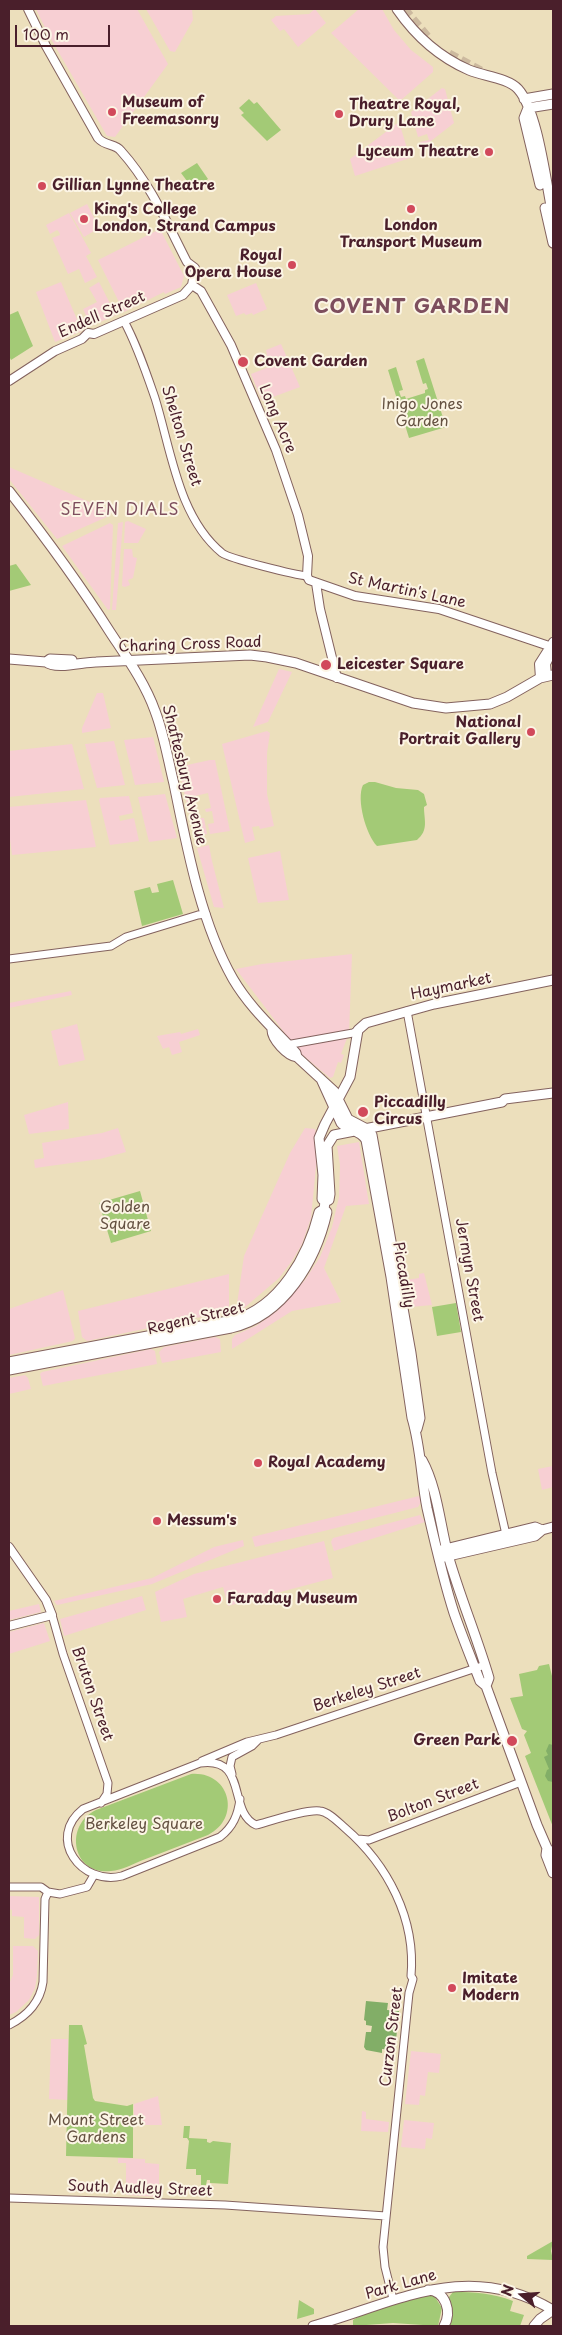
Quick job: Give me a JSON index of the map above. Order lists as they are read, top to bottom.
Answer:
{
  "streets": {
    "main road": [
      "Endell Street",
      "Long Acre",
      "St Martin's Lane",
      "Charing Cross Road",
      "Shaftesbury Avenue",
      "Haymarket",
      "Piccadilly",
      "Regent Street",
      "Park Lane"
    ],
    "street": [
      "Shelton Street",
      "Jermyn Street",
      "Berkeley Street",
      "Bruton Street",
      "Bolton Street",
      "Curzon Street",
      "South Audley Street"
    ]
  },
  "crossings": [
    ["Endell Street", "Long Acre"],
    ["Endell Street", "Shelton Street"],
    ["Long Acre", "Shelton Street"],
    ["Long Acre", "St Martin's Lane"],
    ["Shelton Street", "St Martin's Lane"],
    ["Charing Cross Road", "Shaftesbury Avenue"],
    ["Shaftesbury Avenue", "Regent Street"],
    ["Haymarket", "Jermyn Street"],
    ["Haymarket", "Regent Street"],
    ["Piccadilly", "Regent Street"],
    ["Piccadilly", "Berkeley Street"],
    ["Piccadilly", "Bolton Street"],
    ["Bolton Street", "Curzon Street"],
    ["Curzon Street", "South Audley Street"],
    ["Curzon Street", "Park Lane"]
  ],
  "districts": ["COVENT GARDEN", "SEVEN DIALS"],
  "parks": [
    "Inigo Jones Garden",
    "Golden Square",
    "Berkeley Square",
    "Mount Street Gardens"
  ],
  "places": [
    "Museum of Freemasonry",
    "Theatre Royal, Drury Lane",
    "Lyceum Theatre",
    "Gillian Lynne Theatre",
    "London Transport Museum",
    "King's College London, Strand Campus",
    "Royal Opera House",
    "Covent Garden",
    "Leicester Square",
    "National Portrait Gallery",
    "Piccadilly Circus",
    "Royal Academy",
    "Messum's",
    "Faraday Museum",
    "Green Park",
    "Imitate Modern"
  ],
  "scale_bar": "100 m",
  "north": "left"
}
